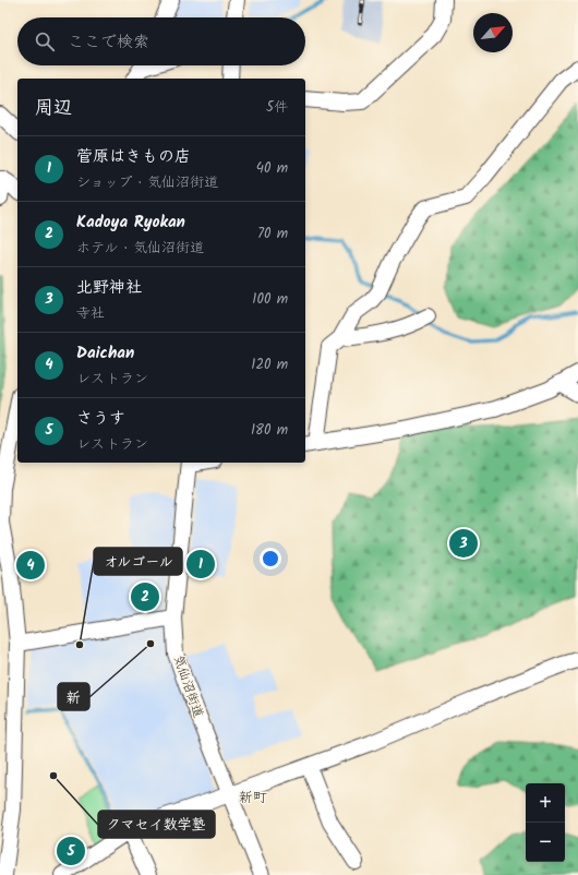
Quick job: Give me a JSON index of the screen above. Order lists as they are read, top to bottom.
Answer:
{
  "streets": {
    "street": ["気仙沼街道"]
  },
  "districts": ["新町"],
  "places": ["新", "オルゴール", "クマセイ数学塾"],
  "north": "top right",
  "page": {
    "search": "ここで検索",
    "heading": ["周辺", "5件"],
    "list": [
      {
        "mark": "1",
        "name": "菅原はきもの店",
        "note": "ショップ · 気仙沼街道",
        "value": "40 m"
      },
      {
        "mark": "2",
        "name": "Kadoya Ryokan",
        "note": "ホテル · 気仙沼街道",
        "value": "70 m"
      },
      {
        "mark": "3",
        "name": "北野神社",
        "note": "寺社",
        "value": "100 m"
      },
      {
        "mark": "4",
        "name": "Daichan",
        "note": "レストラン",
        "value": "120 m"
      },
      {
        "mark": "5",
        "name": "さうす",
        "note": "レストラン",
        "value": "180 m"
      }
    ],
    "pins": [
      "3",
      "1",
      "4",
      "2",
      "5"
    ],
    "map_buttons": ["+", "−"]
  }
}
